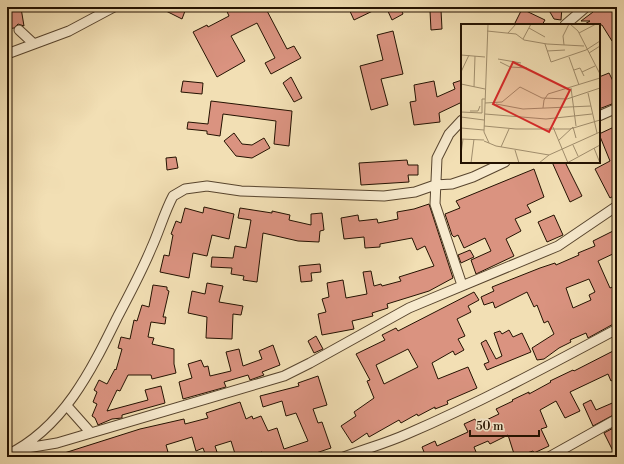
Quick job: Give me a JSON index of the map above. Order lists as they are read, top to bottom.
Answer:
{
  "scale_bar": "50 m"
}
